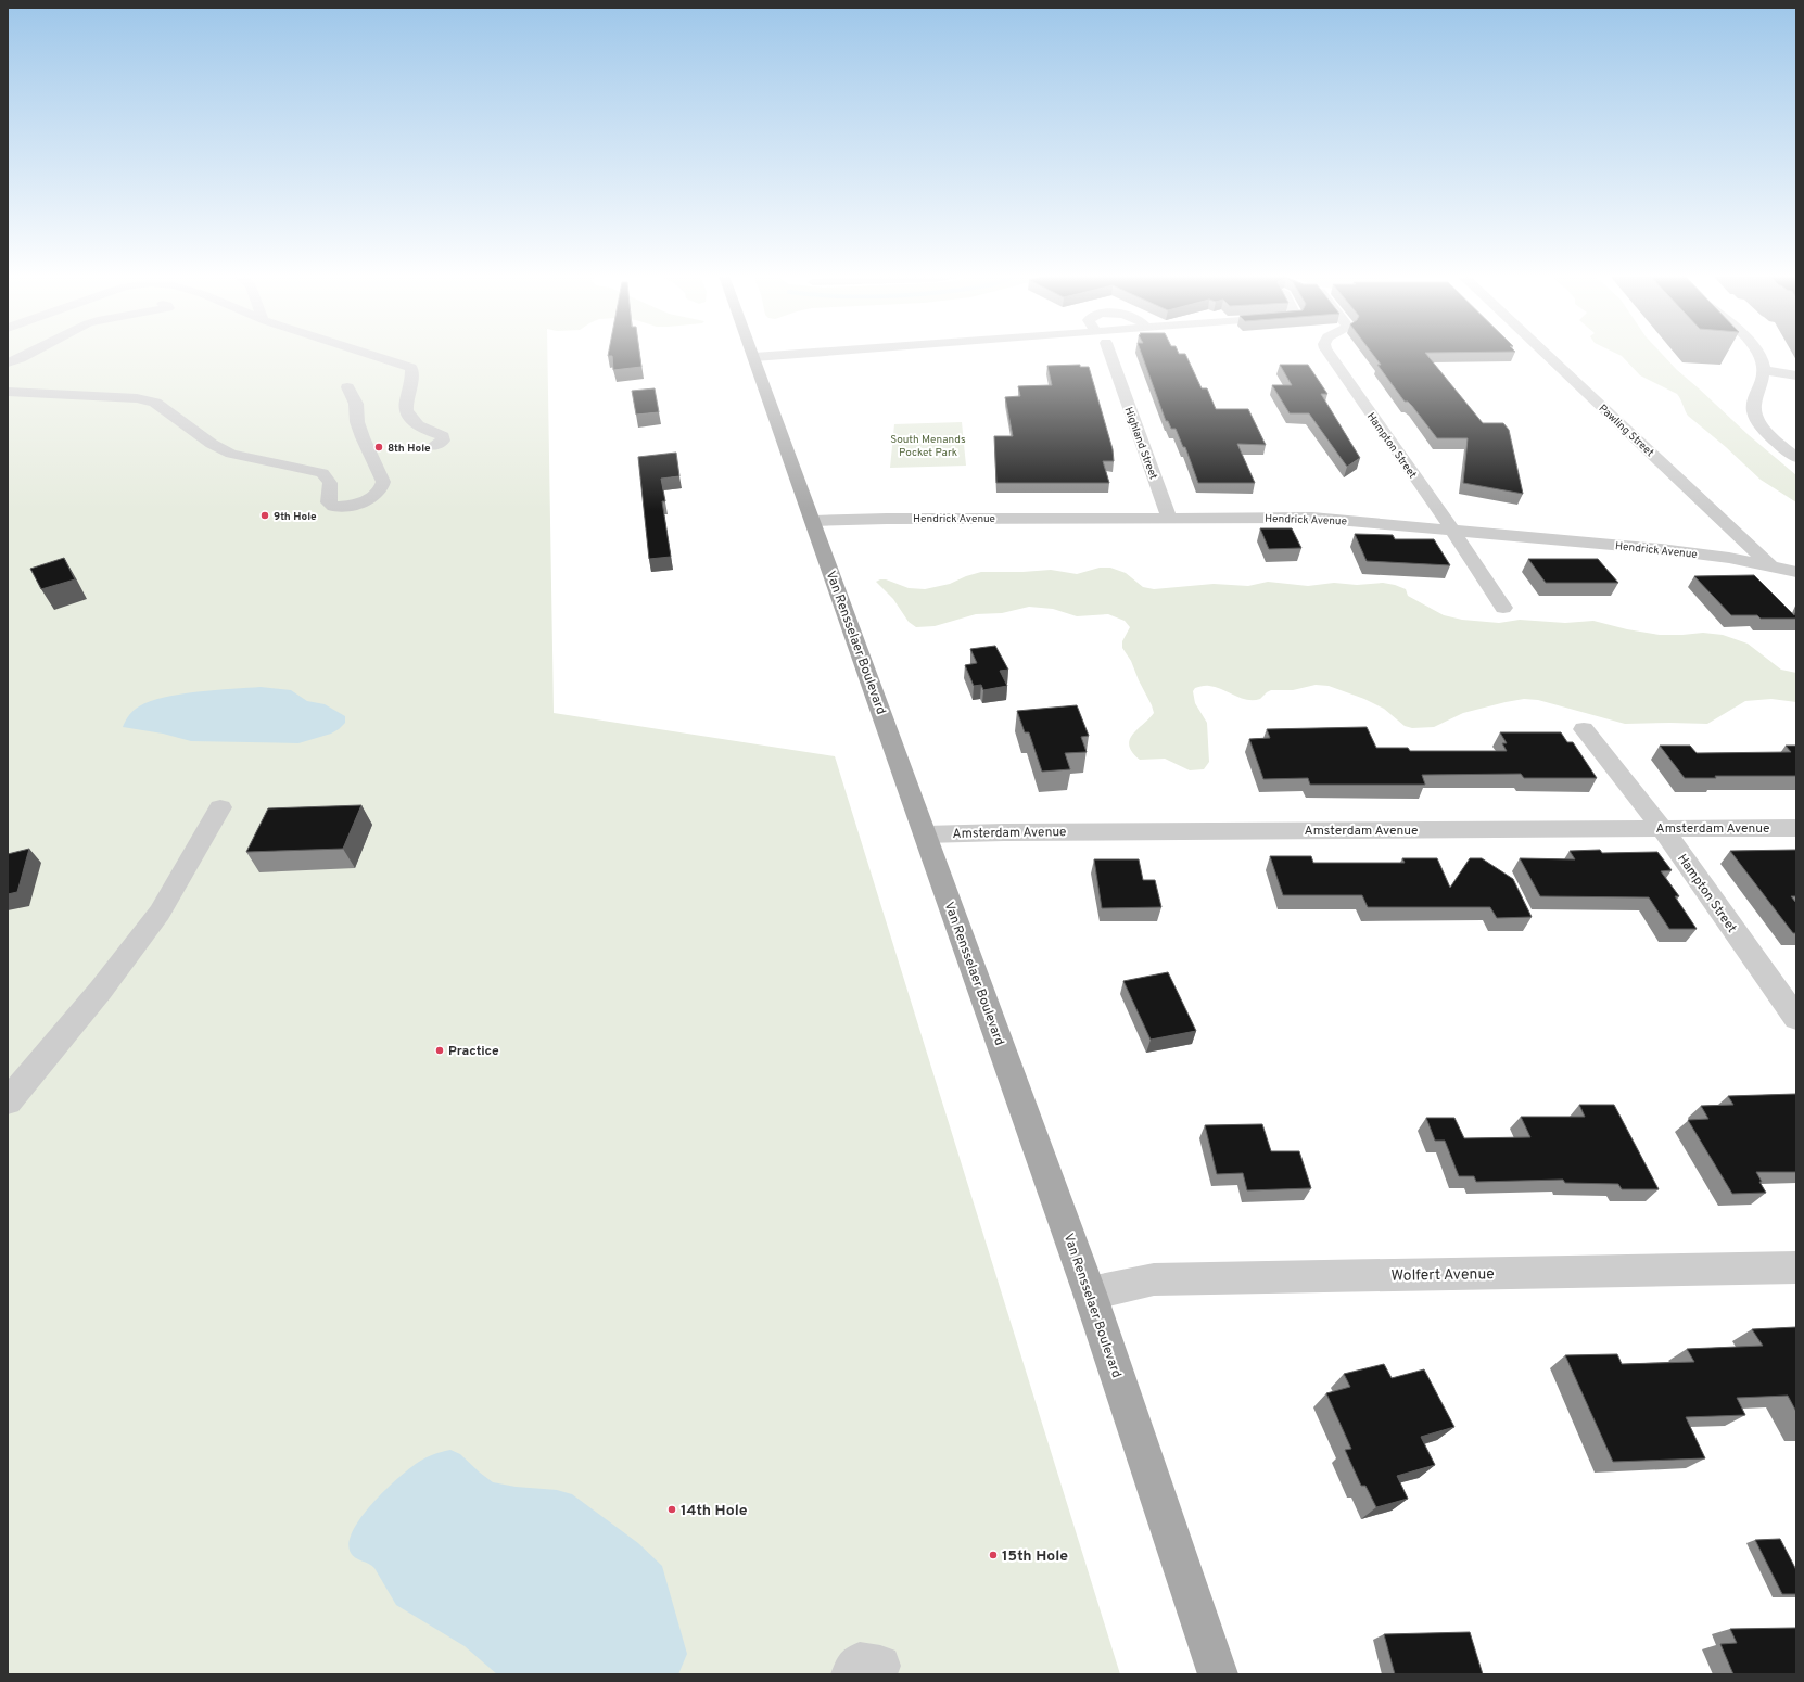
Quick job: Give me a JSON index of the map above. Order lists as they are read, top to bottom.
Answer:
{
  "streets": {
    "main road": ["Van Rensselaer Boulevard"],
    "street": [
      "Pawling Street",
      "Highland Street",
      "Hampton Street",
      "Hendrick Avenue",
      "Amsterdam Avenue",
      "Wolfert Avenue"
    ]
  },
  "crossings": [
    ["Pawling Street", "Hendrick Avenue"],
    ["Highland Street", "Hendrick Avenue"],
    ["Hampton Street", "Hendrick Avenue"],
    ["Hampton Street", "Amsterdam Avenue"],
    ["Hendrick Avenue", "Van Rensselaer Boulevard"],
    ["Van Rensselaer Boulevard", "Amsterdam Avenue"],
    ["Van Rensselaer Boulevard", "Wolfert Avenue"]
  ],
  "parks": ["South Menands Pocket Park"],
  "places": [
    "8th Hole",
    "9th Hole",
    "Practice",
    "14th Hole",
    "15th Hole"
  ]
}
